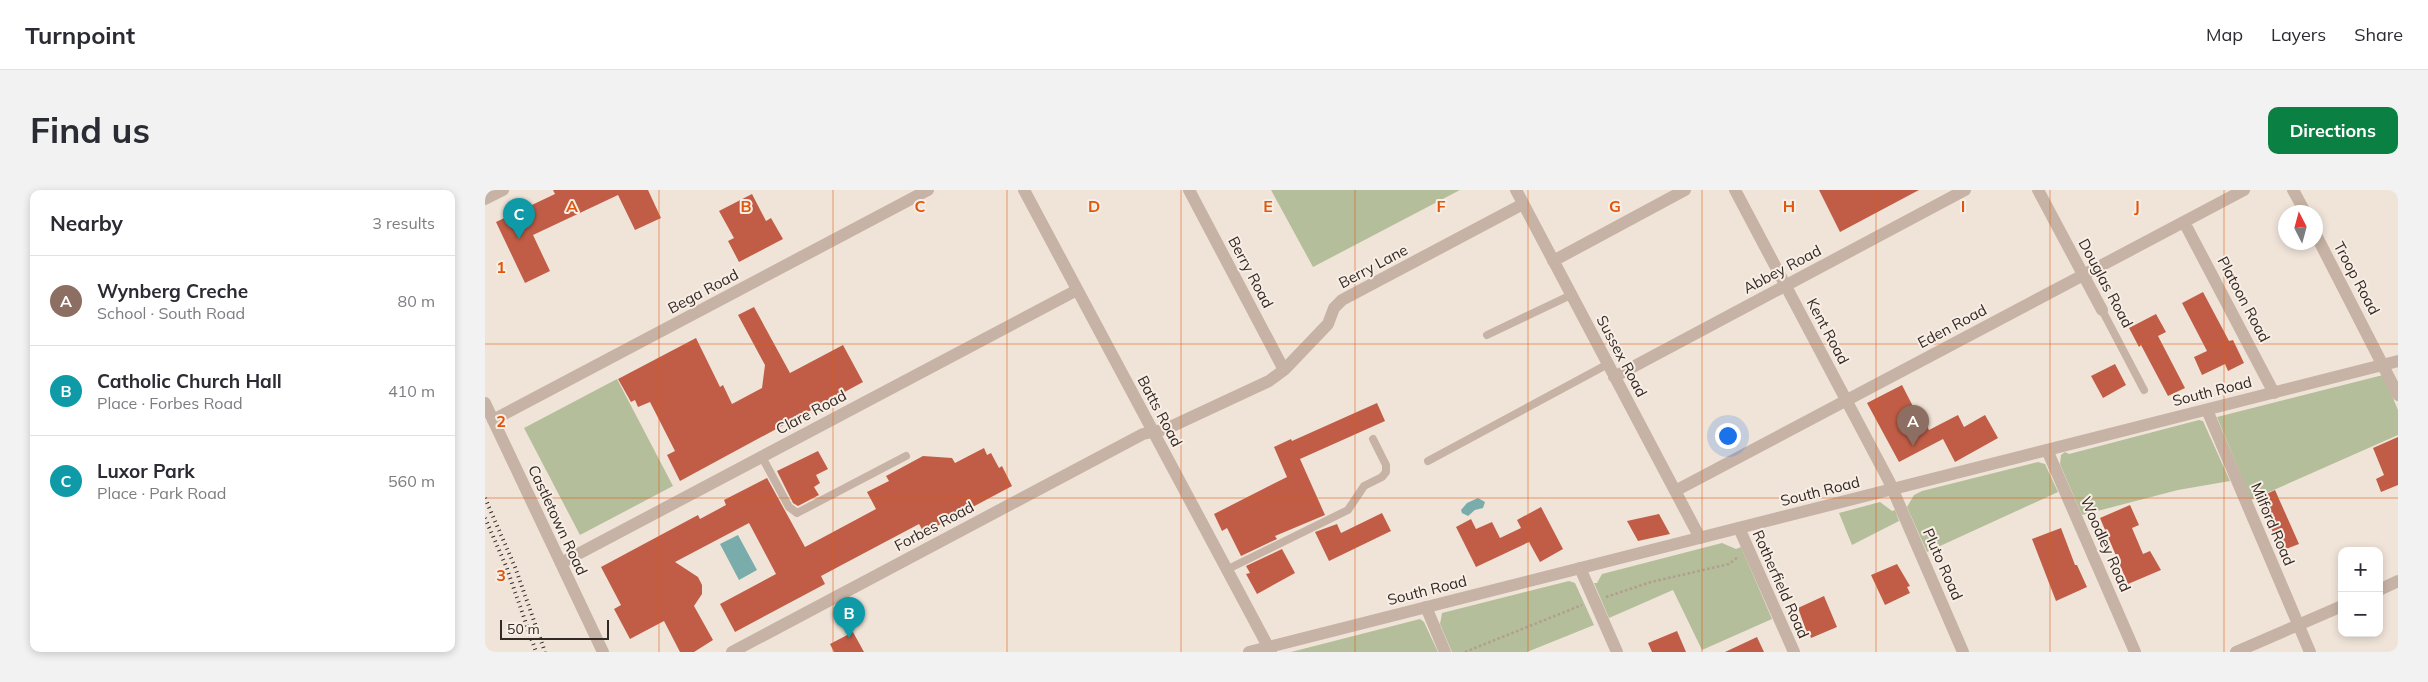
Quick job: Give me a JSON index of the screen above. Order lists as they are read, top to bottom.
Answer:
{
  "streets": {
    "street": [
      "Berry Lane",
      "Abbey Road",
      "Berry Road",
      "Troop Road",
      "Douglas Road",
      "Bega Road",
      "Platoon Road",
      "Eden Road",
      "Kent Road",
      "Sussex Road",
      "South Road",
      "Batts Road",
      "Clare Road",
      "Castletown Road",
      "Milford Road",
      "Forbes Road",
      "Woodley Road",
      "Pluto Road",
      "Rotherfield Road"
    ]
  },
  "crossings": [
    ["Berry Lane", "Berry Road"],
    ["Berry Lane", "Sussex Road"],
    ["Berry Lane", "Batts Road"],
    ["Berry Lane", "Forbes Road"],
    ["Abbey Road", "Kent Road"],
    ["Abbey Road", "Sussex Road"],
    ["Troop Road", "South Road"],
    ["Douglas Road", "Eden Road"],
    ["Bega Road", "Castletown Road"],
    ["Platoon Road", "Eden Road"],
    ["Platoon Road", "South Road"],
    ["Eden Road", "Kent Road"],
    ["Eden Road", "Sussex Road"],
    ["Kent Road", "South Road"],
    ["Kent Road", "Pluto Road"],
    ["Sussex Road", "South Road"],
    ["South Road", "Batts Road"],
    ["South Road", "Milford Road"],
    ["South Road", "Woodley Road"],
    ["South Road", "Pluto Road"],
    ["South Road", "Rotherfield Road"],
    ["Batts Road", "Clare Road"],
    ["Batts Road", "Forbes Road"],
    ["Clare Road", "Castletown Road"]
  ],
  "scale_bar": "50 m",
  "north": "top",
  "page": {
    "header": "Turnpoint",
    "nav": ["Map", "Layers", "Share"],
    "buttons": "Directions",
    "title": "Find us",
    "heading": ["Nearby", "3 results"],
    "pins": ["C", "A", "B"],
    "list": [
      {
        "mark": "A",
        "name": "Wynberg Creche",
        "note": "School · South Road",
        "value": "80 m"
      },
      {
        "mark": "B",
        "name": "Catholic Church Hall",
        "note": "Place · Forbes Road",
        "value": "410 m"
      },
      {
        "mark": "C",
        "name": "Luxor Park",
        "note": "Place · Park Road",
        "value": "560 m"
      }
    ],
    "map_buttons": ["+", "−"],
    "scale": "50 m"
  },
  "grid": {
    "columns": [
      "A",
      "B",
      "C",
      "D",
      "E",
      "F",
      "G",
      "H",
      "I",
      "J"
    ],
    "rows": ["1", "2", "3"]
  }
}
